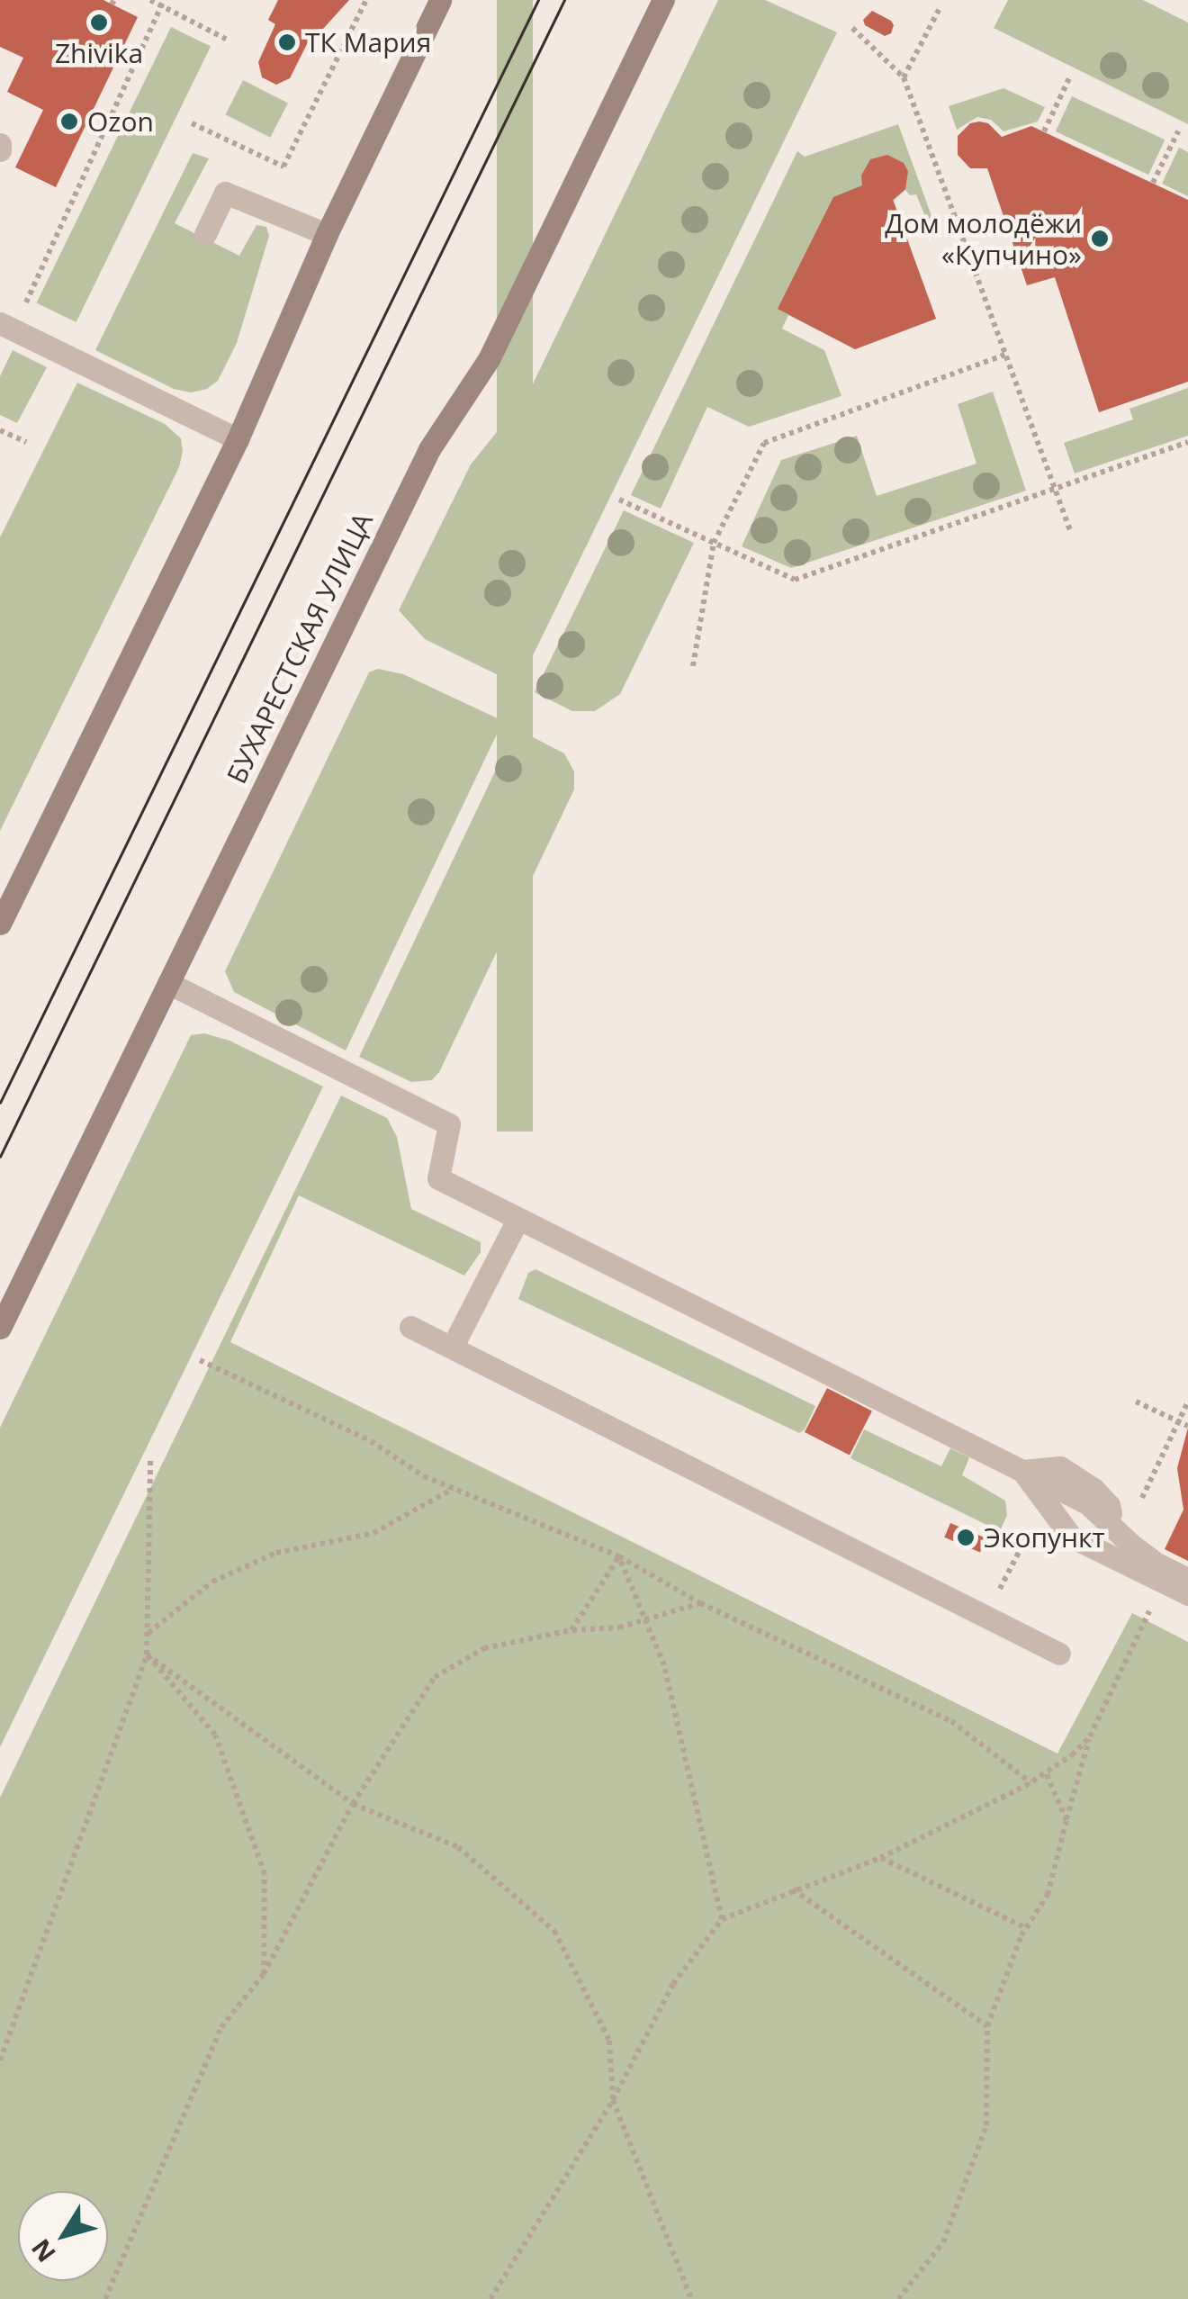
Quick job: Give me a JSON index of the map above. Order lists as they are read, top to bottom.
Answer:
{
  "streets": {
    "street": ["БУХАРЕСТСКАЯ УЛИЦА"]
  },
  "places": [
    "Zhivika",
    "ТК Мария",
    "Ozon",
    "Дом молодёжи «Купчино»",
    "Экопункт"
  ],
  "north": "bottom left"
}
